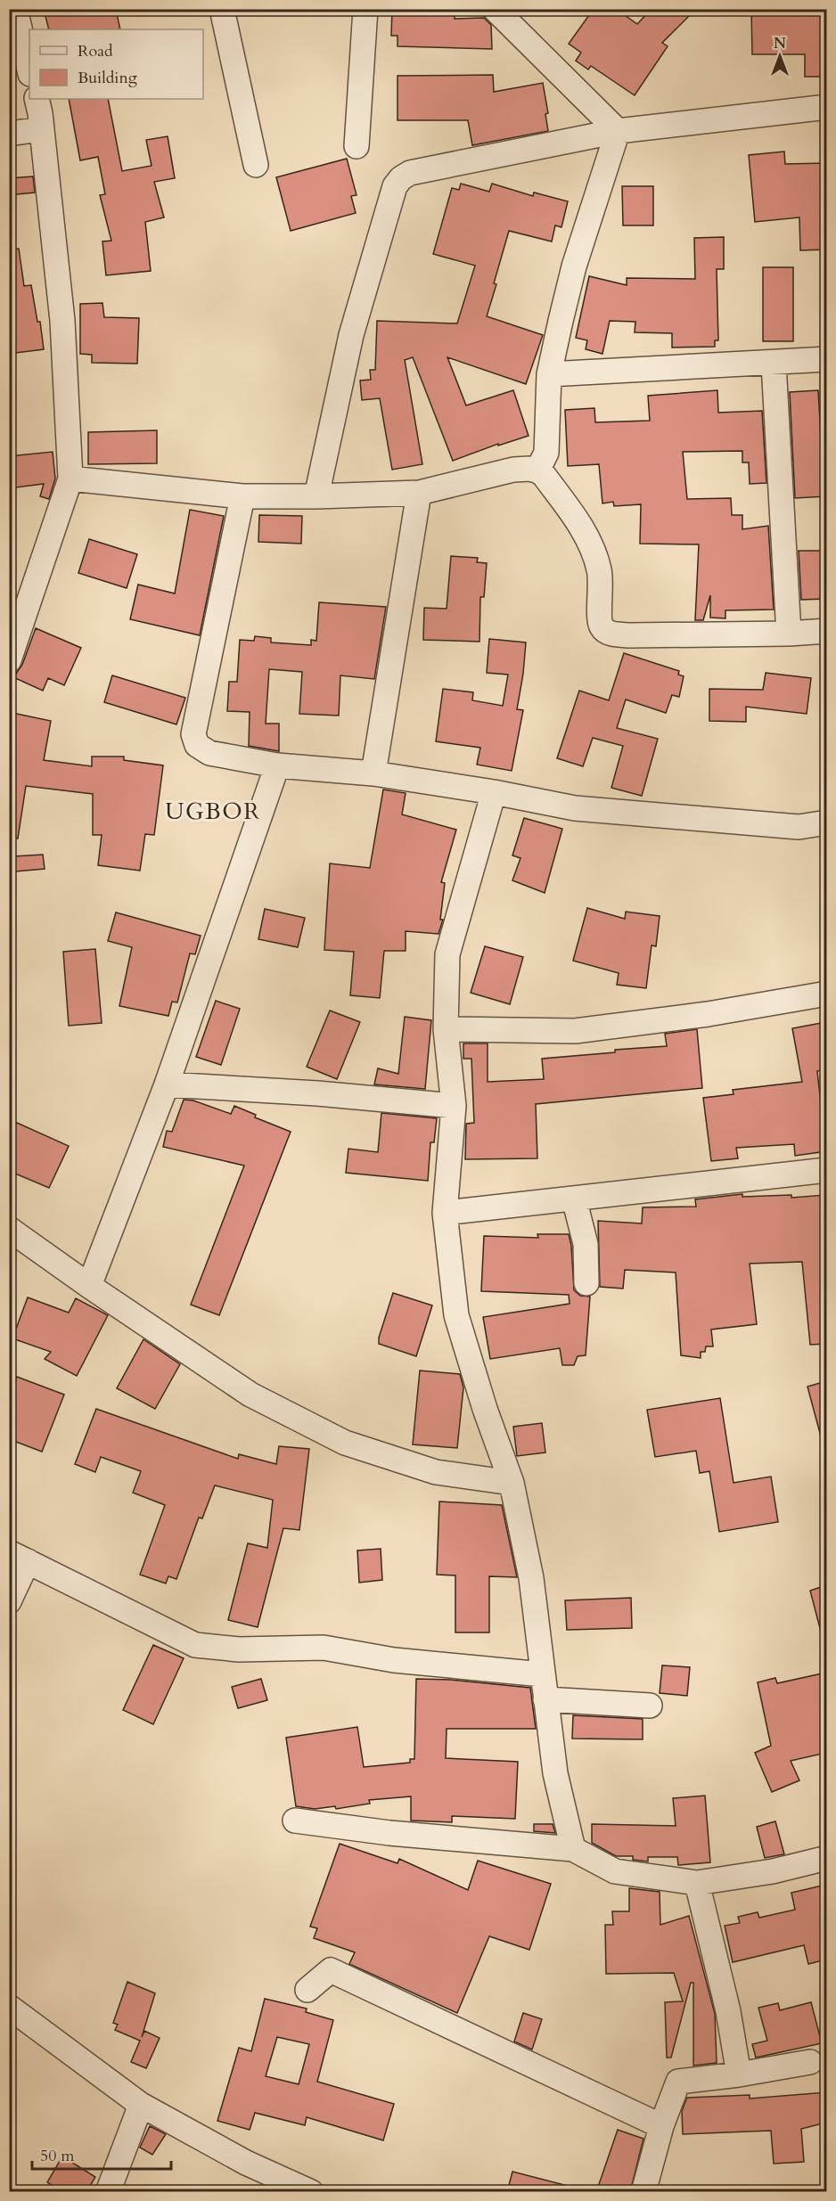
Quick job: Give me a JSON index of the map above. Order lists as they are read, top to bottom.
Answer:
{
  "districts": ["UGBOR"],
  "legend": ["Road", "Building"],
  "scale_bar": "50 m",
  "north": "top"
}
